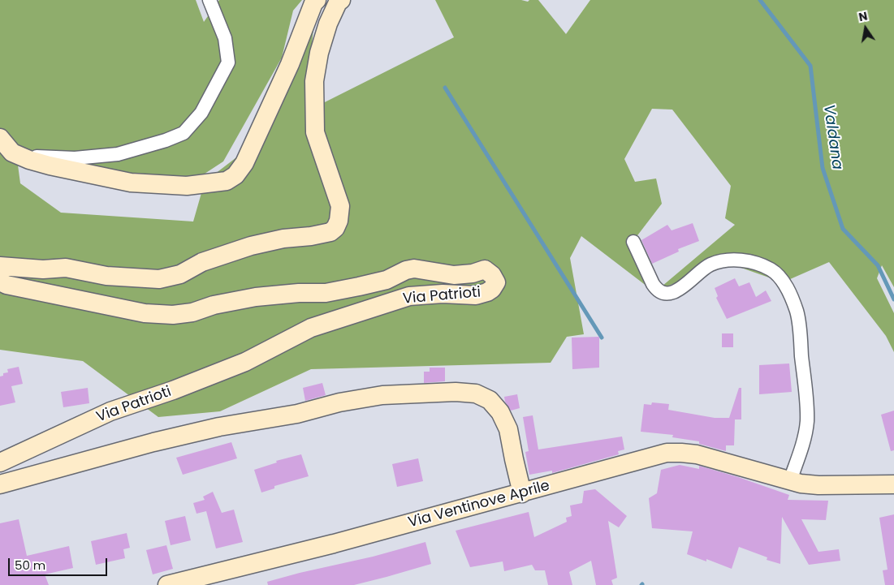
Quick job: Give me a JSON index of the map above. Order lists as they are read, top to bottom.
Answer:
{
  "streets": {
    "street": ["Via Patrioti", "Via Ventinove Aprile"]
  },
  "water": ["Valdana"],
  "scale_bar": "50 m",
  "north": "top"
}
